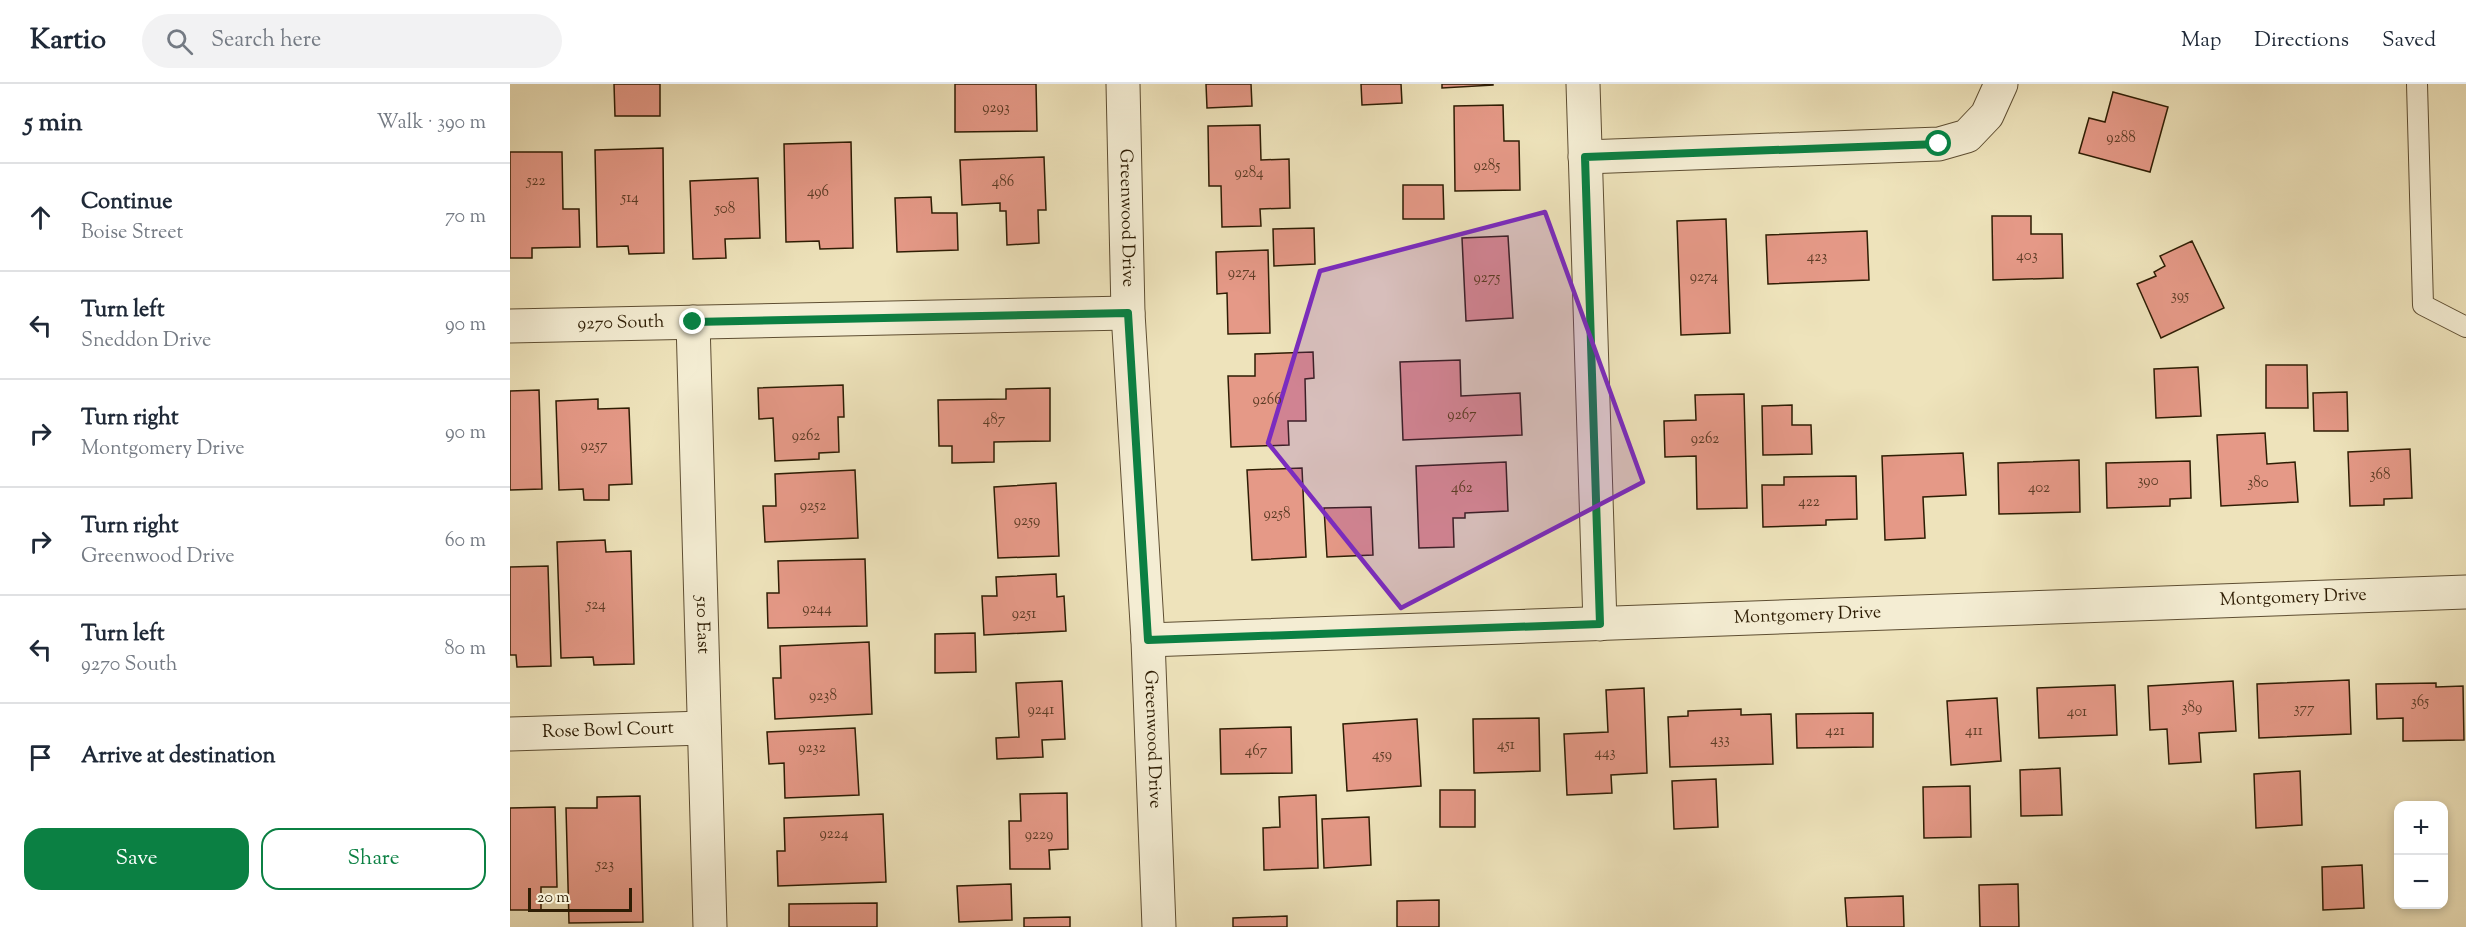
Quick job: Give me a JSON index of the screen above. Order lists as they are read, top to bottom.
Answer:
{
  "streets": {
    "street": [
      "Greenwood Drive",
      "9270 South",
      "Montgomery Drive",
      "510 East",
      "Rose Bowl Court"
    ]
  },
  "crossings": [
    ["Greenwood Drive", "9270 South"],
    ["Greenwood Drive", "Montgomery Drive"],
    ["9270 South", "510 East"],
    ["510 East", "Rose Bowl Court"]
  ],
  "house_numbers": [
    "9293",
    "9288",
    "9285",
    "9284",
    "522",
    "486",
    "496",
    "514",
    "508",
    "403",
    "423",
    "9274",
    "9274",
    "9275",
    "395",
    "9266",
    "9267",
    "487",
    "9262",
    "9262",
    "9257",
    "368",
    "390",
    "380",
    "462",
    "402",
    "422",
    "9252",
    "9258",
    "9259",
    "524",
    "9244",
    "9251",
    "9238",
    "365",
    "389",
    "377",
    "9241",
    "401",
    "421",
    "411",
    "433",
    "451",
    "9232",
    "467",
    "443",
    "459",
    "9224",
    "9229",
    "523"
  ],
  "scale_bar": "20 m",
  "page": {
    "header": "Kartio",
    "search": "Search here",
    "nav": ["Map", "Directions", "Saved"],
    "heading": ["5 min", "Walk · 390 m"],
    "list": [
      ["Continue", "Boise Street", "70 m"],
      ["Turn left", "Sneddon Drive", "90 m"],
      ["Turn right", "Montgomery Drive", "90 m"],
      ["Turn right", "Greenwood Drive", "60 m"],
      ["Turn left", "9270 South", "80 m"],
      "Arrive at destination"
    ],
    "map_buttons": ["+", "−"],
    "buttons": ["Save", "Share"],
    "scale": "20 m"
  }
}
